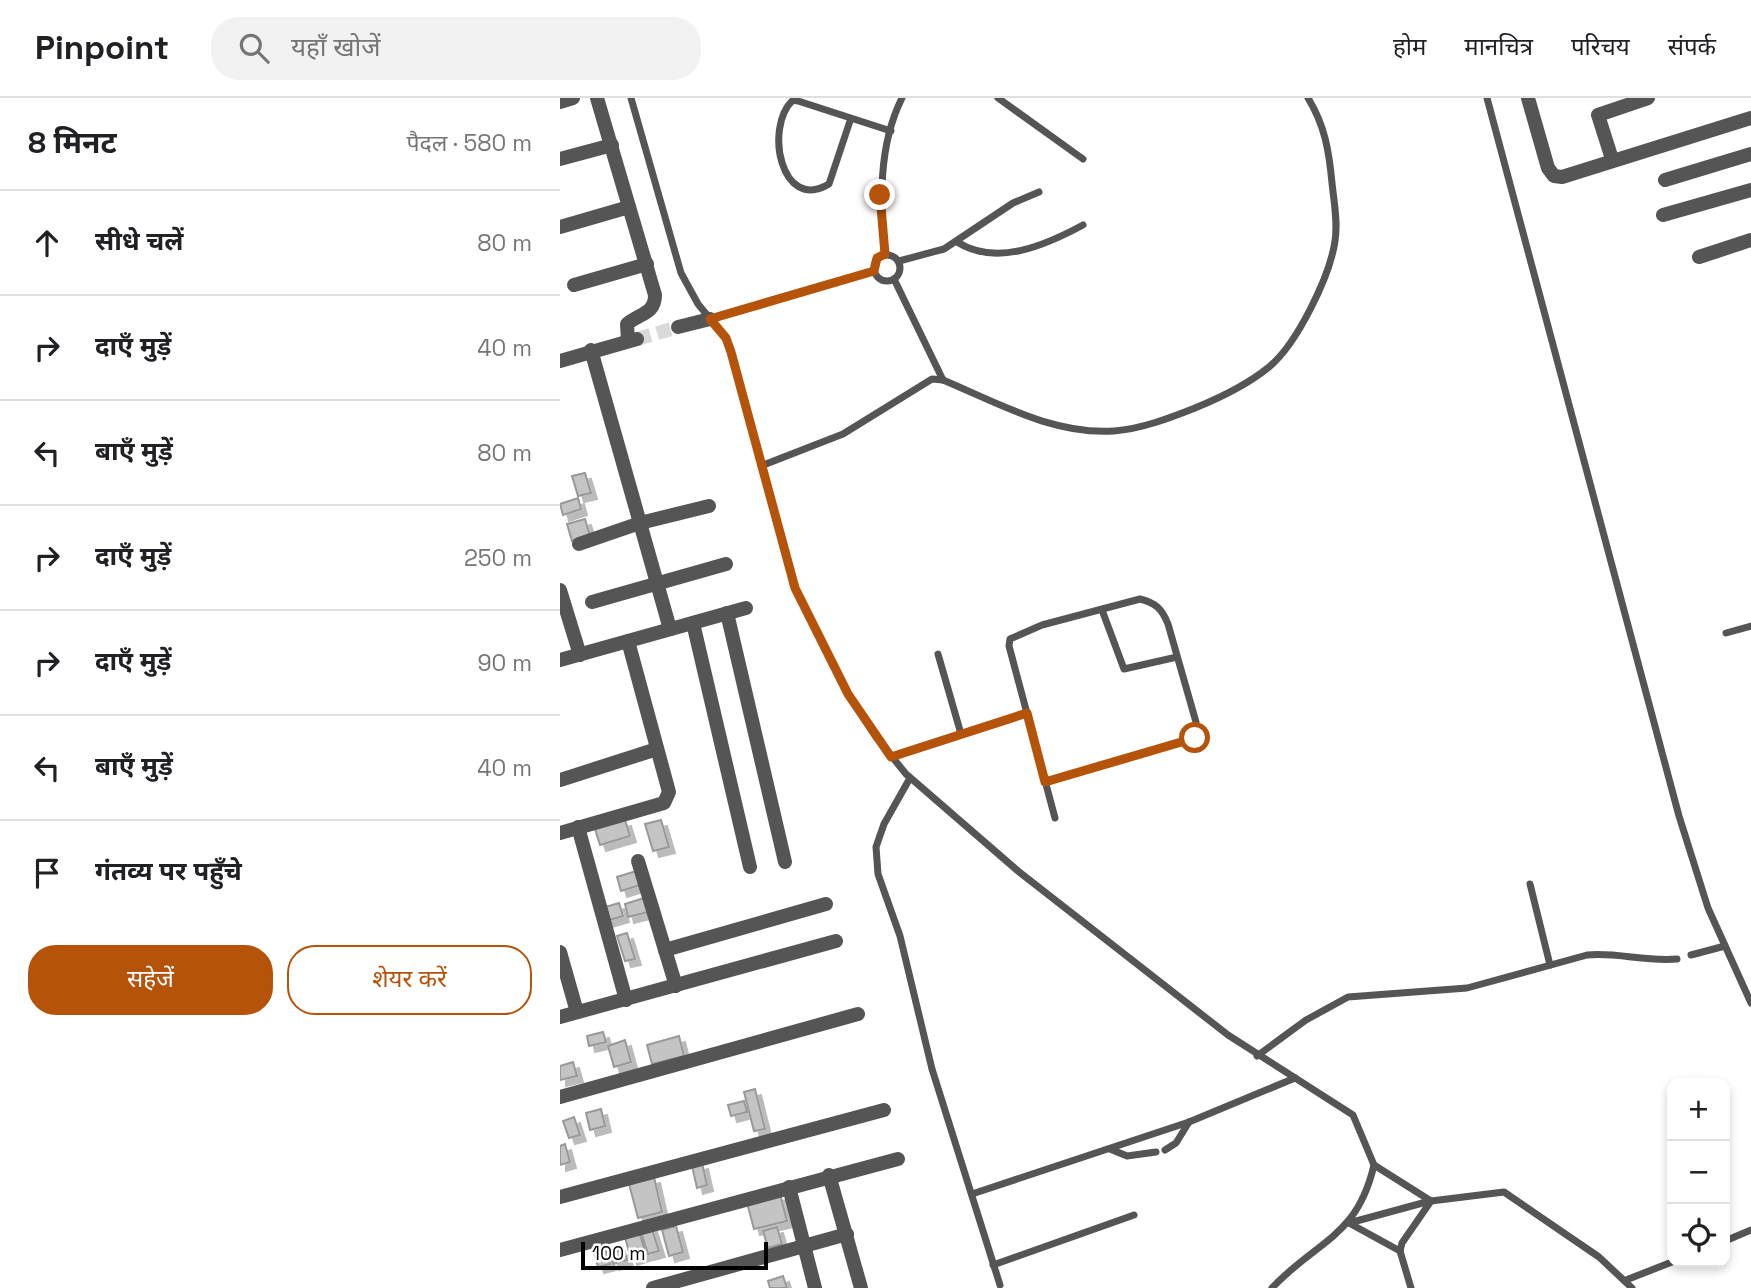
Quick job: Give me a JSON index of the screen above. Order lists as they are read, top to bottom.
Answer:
{
  "scale_bar": "100 m",
  "page": {
    "header": "Pinpoint",
    "search": "यहाँ खोजें",
    "nav": [
      "होम",
      "मानचित्र",
      "परिचय",
      "संपर्क"
    ],
    "heading": ["8 मिनट", "पैदल · 580 m"],
    "list": [
      ["सीधे चलें", "80 m"],
      ["दाएँ मुड़ें", "40 m"],
      ["बाएँ मुड़ें", "80 m"],
      ["दाएँ मुड़ें", "250 m"],
      ["दाएँ मुड़ें", "90 m"],
      ["बाएँ मुड़ें", "40 m"],
      "गंतव्य पर पहुँचे"
    ],
    "buttons": ["सहेजें", "शेयर करें"],
    "map_buttons": ["+", "−"],
    "scale": "100 m"
  }
}
